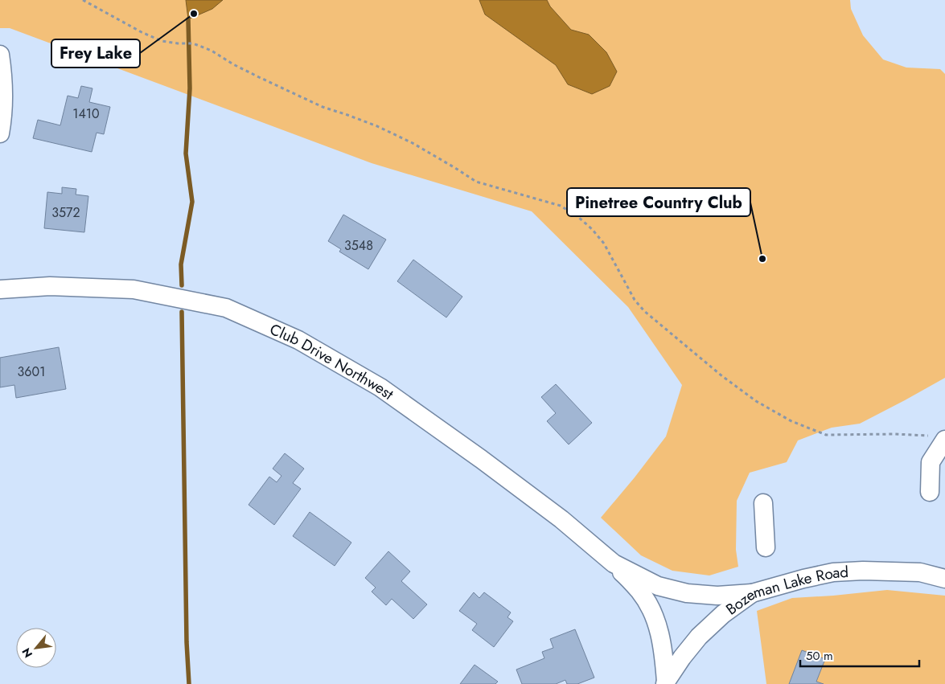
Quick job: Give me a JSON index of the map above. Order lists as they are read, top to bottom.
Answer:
{
  "streets": {
    "street": ["Club Drive Northwest", "Bozeman Lake Road"]
  },
  "crossings": [
    ["Club Drive Northwest", "Bozeman Lake Road"]
  ],
  "places": ["Frey Lake", "Pinetree Country Club"],
  "house_numbers": [
    "1410",
    "3572",
    "3548",
    "3601"
  ],
  "scale_bar": "50 m",
  "north": "bottom left"
}
